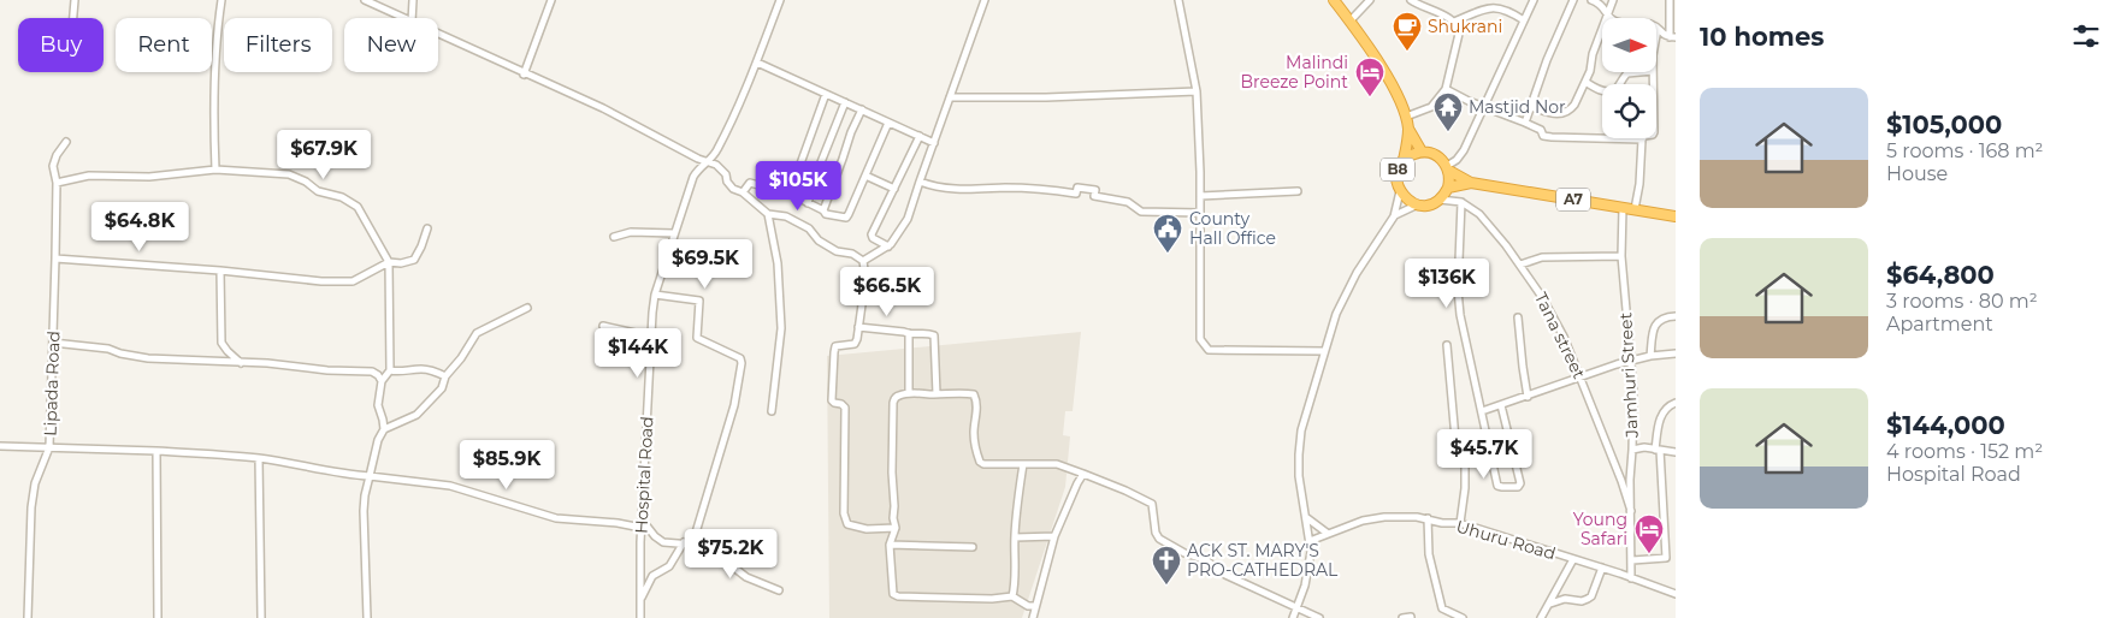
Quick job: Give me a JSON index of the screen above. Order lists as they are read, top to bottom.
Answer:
{
  "streets": {
    "highway": ["B8", "A7"],
    "street": [
      "Tana street",
      "Jamhuri Street",
      "Lipada Road",
      "Hospital Road",
      "Uhuru Road"
    ]
  },
  "crossings": [
    ["B8", "A7"],
    ["A7", "Jamhuri Street"],
    ["Tana street", "Jamhuri Street"],
    ["Jamhuri Street", "Uhuru Road"]
  ],
  "places": {
    "cafe": ["Shukrani"],
    "hotel": ["Malindi Breeze Point", "Young Safari"],
    "temple": ["Mastjid Nor"],
    "public building": ["County Hall Office"],
    "church": ["ACK ST. MARY'S PRO-CATHEDRAL"]
  },
  "north": "right",
  "page": {
    "heading": "10 homes",
    "chip": [
      "Buy",
      "Rent",
      "Filters",
      "New"
    ],
    "list": [
      {
        "name": "$105,000",
        "note": "5 rooms · 168 m² · House"
      },
      {
        "name": "$64,800",
        "note": "3 rooms · 80 m² · Apartment"
      },
      {
        "name": "$144,000",
        "note": "4 rooms · 152 m² · Hospital Road"
      }
    ],
    "price": [
      "$67.9K",
      "$105K",
      "$64.8K",
      "$69.5K",
      "$136K",
      "$66.5K",
      "$144K",
      "$45.7K",
      "$85.9K",
      "$75.2K"
    ]
  }
}
